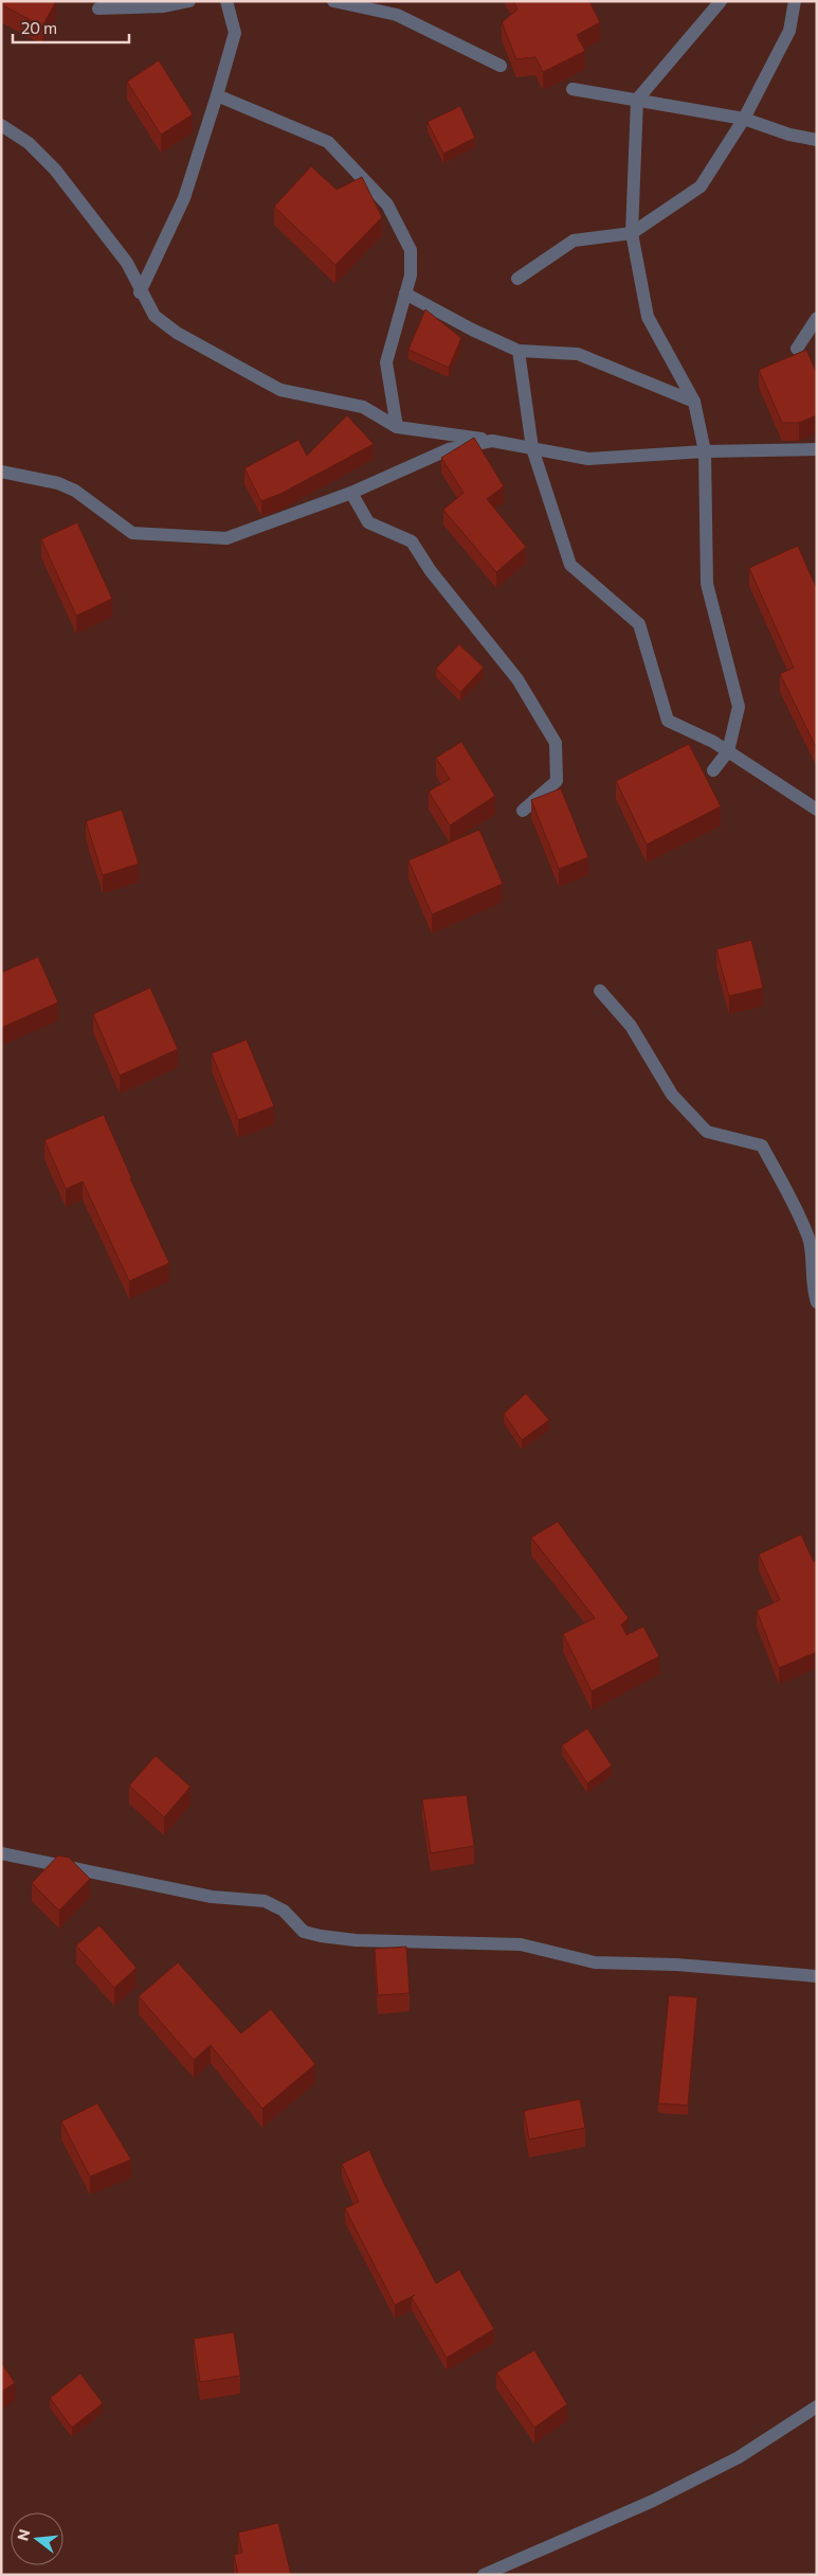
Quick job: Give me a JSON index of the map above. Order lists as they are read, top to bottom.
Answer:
{
  "scale_bar": "20 m",
  "north": "left"
}
